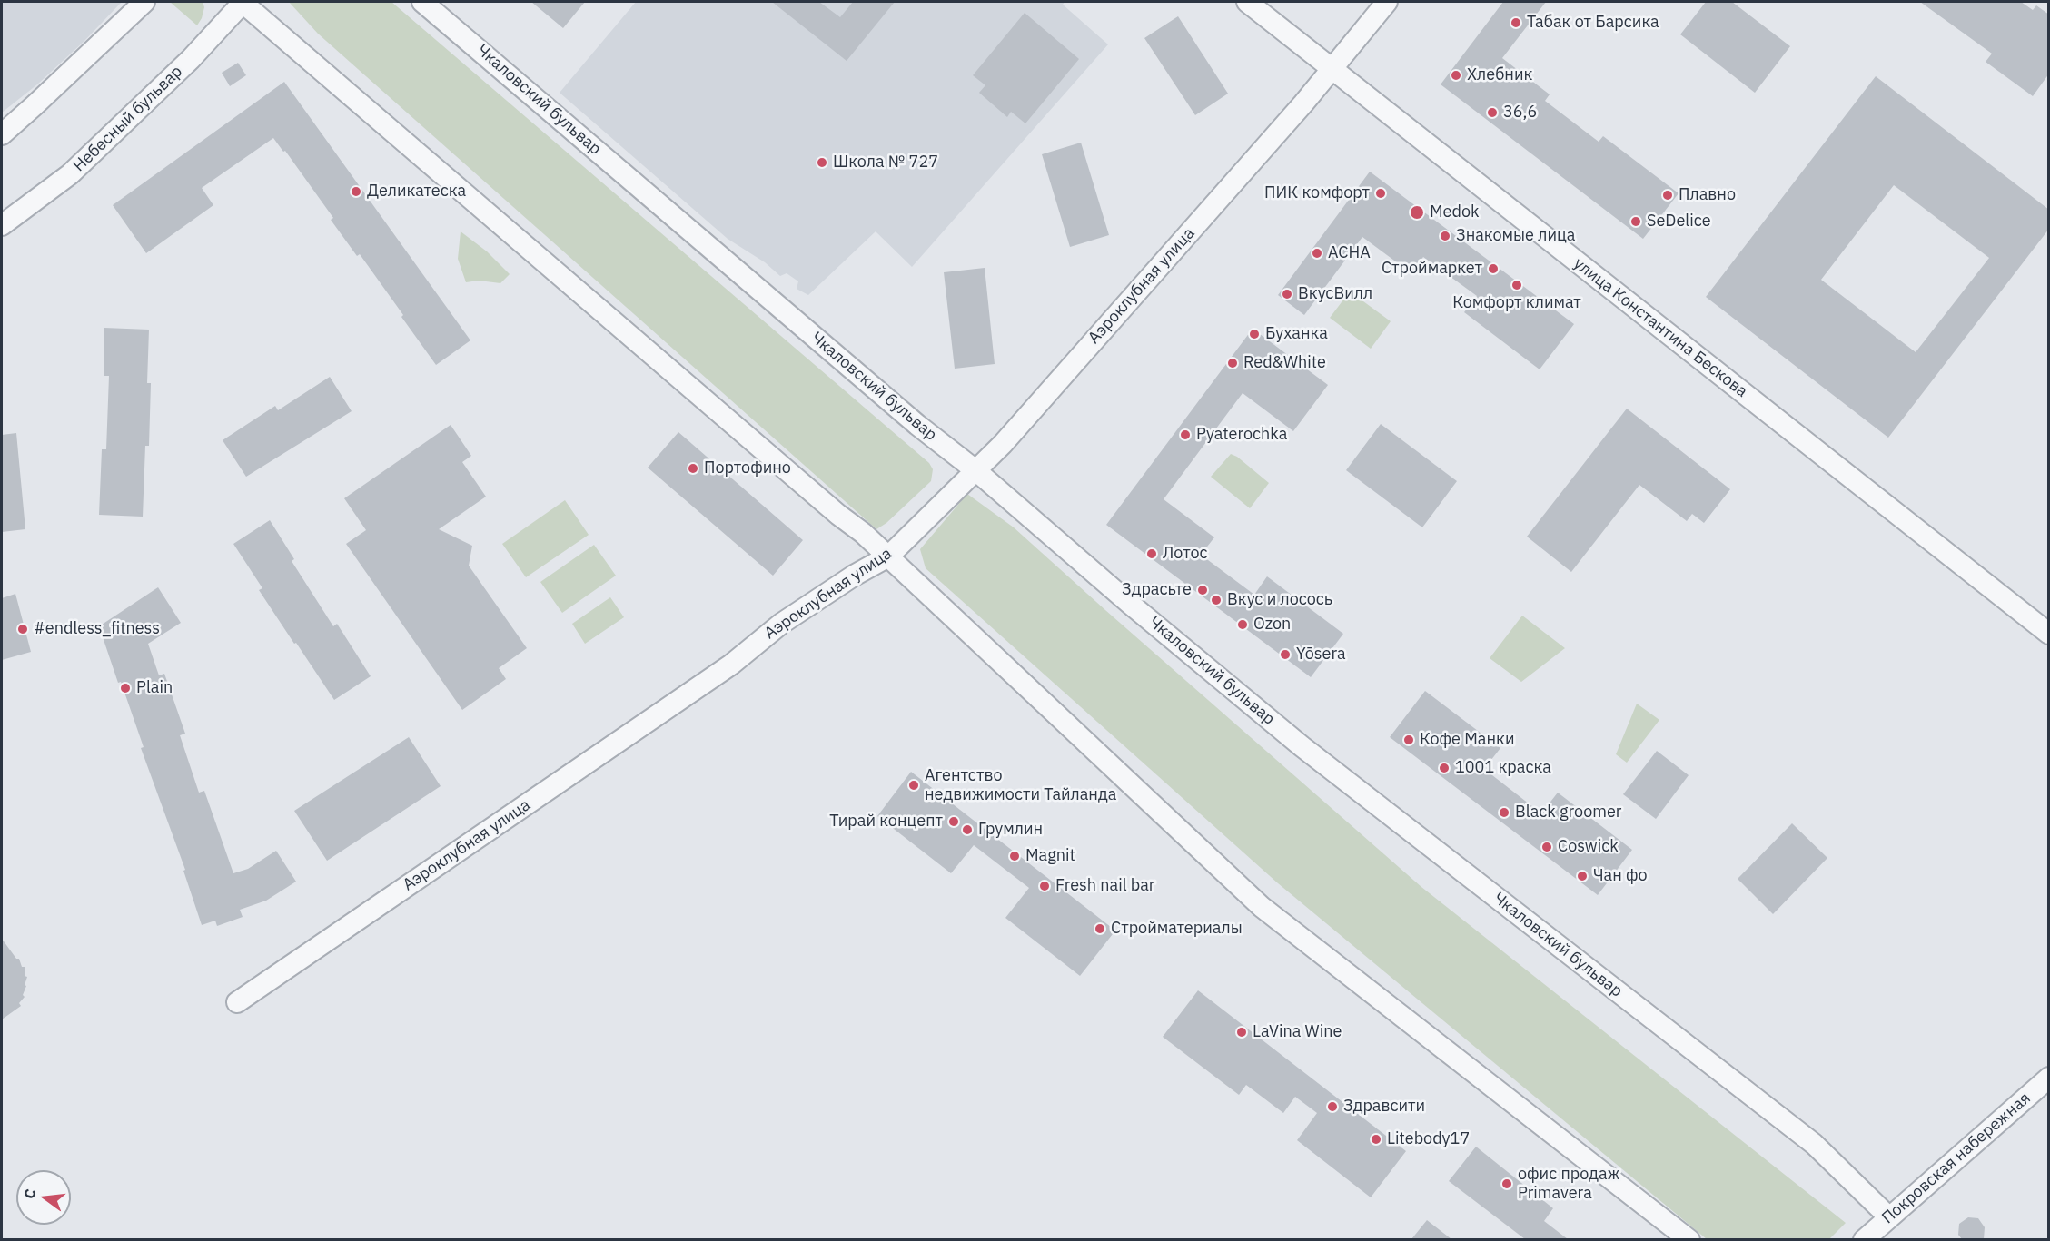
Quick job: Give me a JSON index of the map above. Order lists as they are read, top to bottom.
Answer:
{
  "streets": {
    "street": [
      "Чкаловский бульвар",
      "Небесный бульвар",
      "Аэроклубная улица",
      "улица Константина Бескова",
      "Покровская набережная"
    ]
  },
  "crossings": [
    ["Чкаловский бульвар", "Аэроклубная улица"],
    ["Чкаловский бульвар", "Покровская набережная"],
    ["Аэроклубная улица", "улица Константина Бескова"]
  ],
  "places": [
    "Табак от Барсика",
    "Хлебник",
    "36,6",
    "Школа № 727",
    "Деликатеска",
    "ПИК комфорт",
    "Плавно",
    "Medok",
    "SeDelice",
    "Знакомые лица",
    "АСНА",
    "Строймаркет",
    "Комфорт климат",
    "ВкусВилл",
    "Буханка",
    "Red&White",
    "Pyaterochka",
    "Портофино",
    "Лотос",
    "Здрасьте",
    "Вкус и лосось",
    "Ozon",
    "#endless_fitness",
    "Yōsera",
    "Plain",
    "Кофе Манки",
    "1001 краска",
    "Агентство недвижимости Тайланда",
    "Black groomer",
    "Тирай концепт",
    "Грумлин",
    "Coswick",
    "Magnit",
    "Чан фо",
    "Fresh nail bar",
    "Стройматериалы",
    "LaVina Wine",
    "Здравсити",
    "Litebody17",
    "офис продаж Primavera"
  ],
  "north": "left"
}
